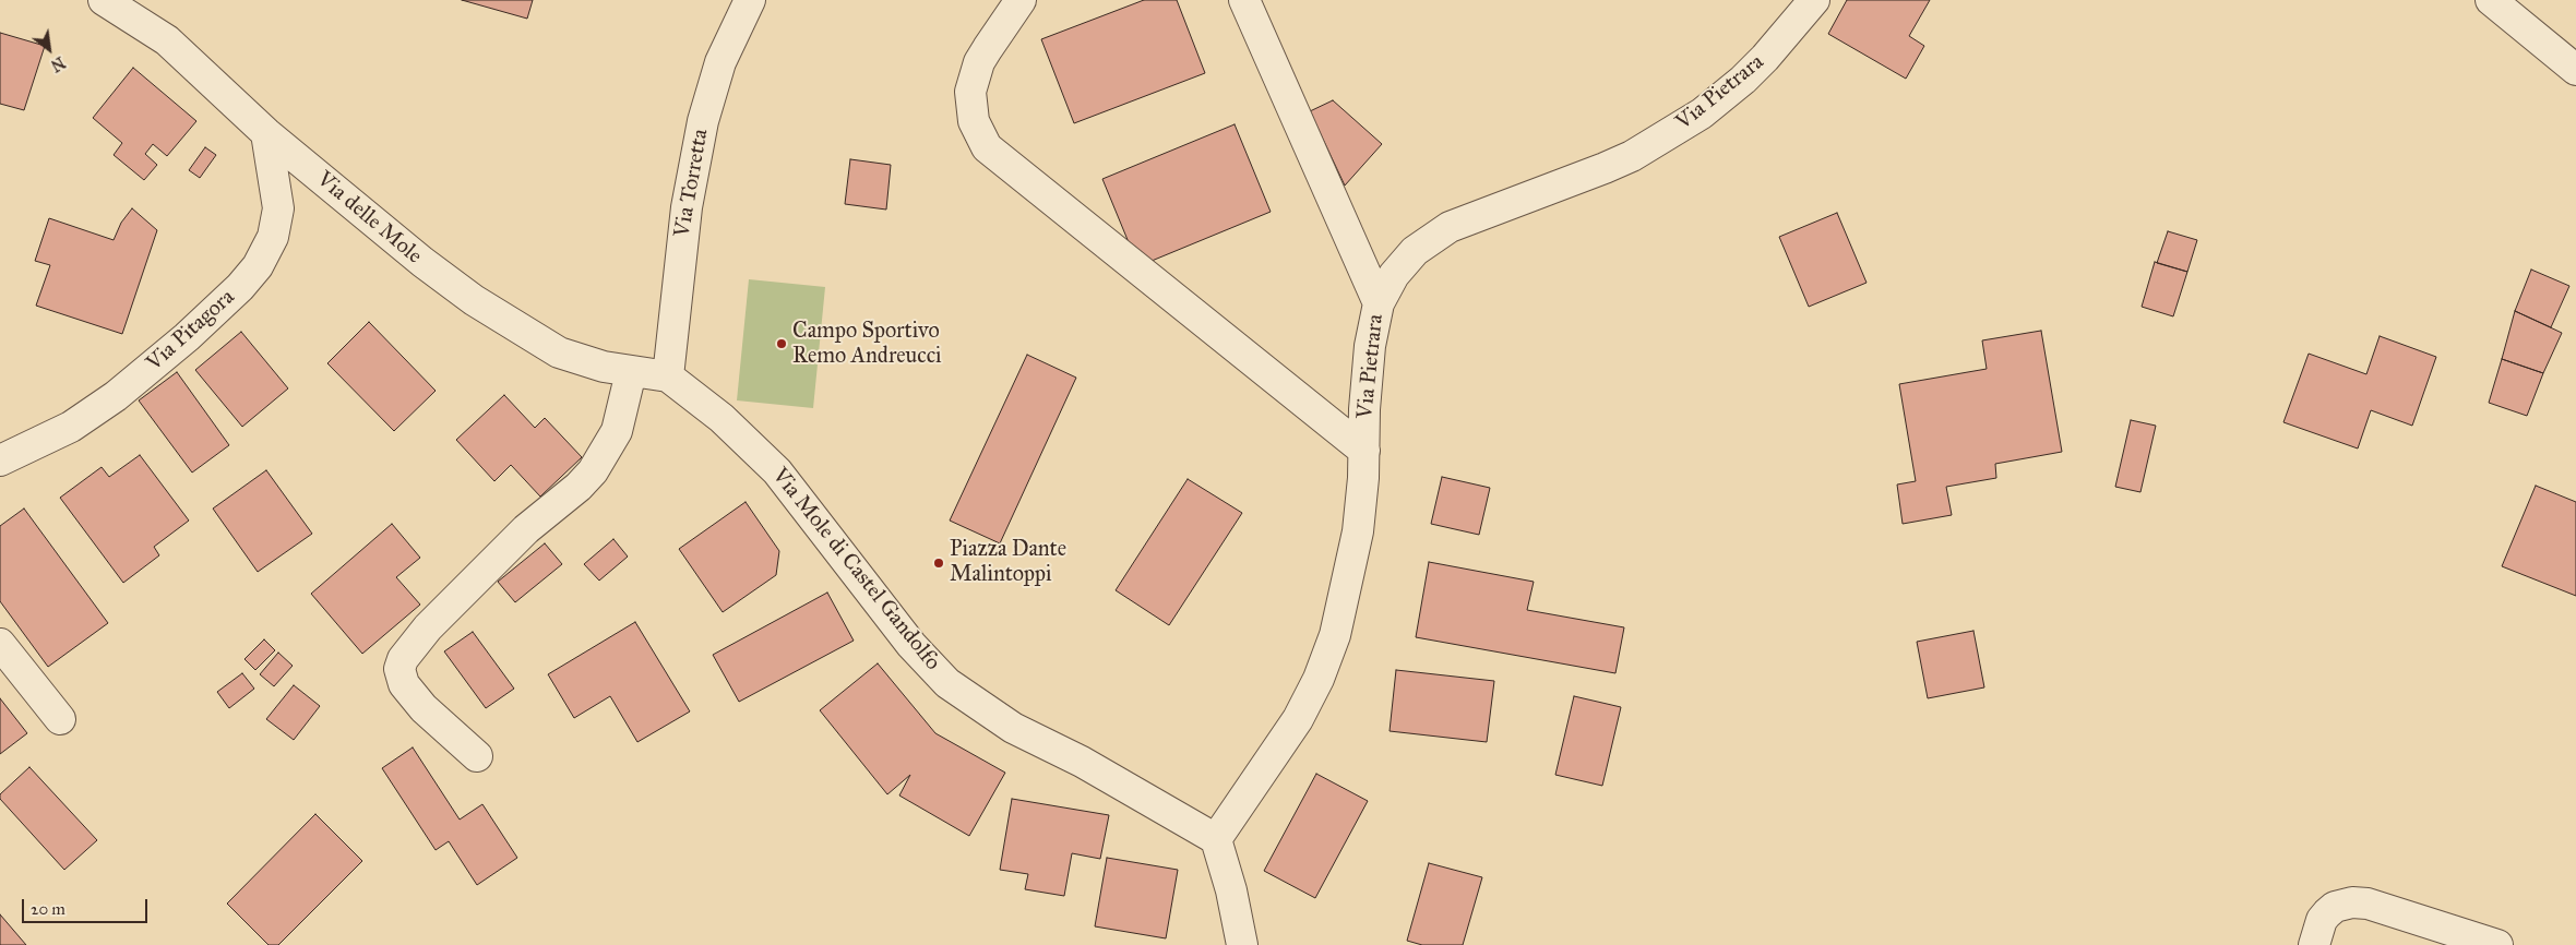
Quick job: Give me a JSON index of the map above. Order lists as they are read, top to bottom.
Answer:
{
  "streets": {
    "street": [
      "Via Pietrara",
      "Via Torretta",
      "Via delle Mole",
      "Via Pitagora",
      "Via Mole di Castel Gandolfo"
    ]
  },
  "crossings": [
    ["Via Pietrara", "Via Mole di Castel Gandolfo"],
    ["Via Torretta", "Via delle Mole"],
    ["Via Torretta", "Via Mole di Castel Gandolfo"],
    ["Via delle Mole", "Via Pitagora"],
    ["Via delle Mole", "Via Mole di Castel Gandolfo"]
  ],
  "places": ["Campo Sportivo Remo Andreucci", "Piazza Dante Malintoppi"],
  "scale_bar": "20 m",
  "north": "bottom right"
}
